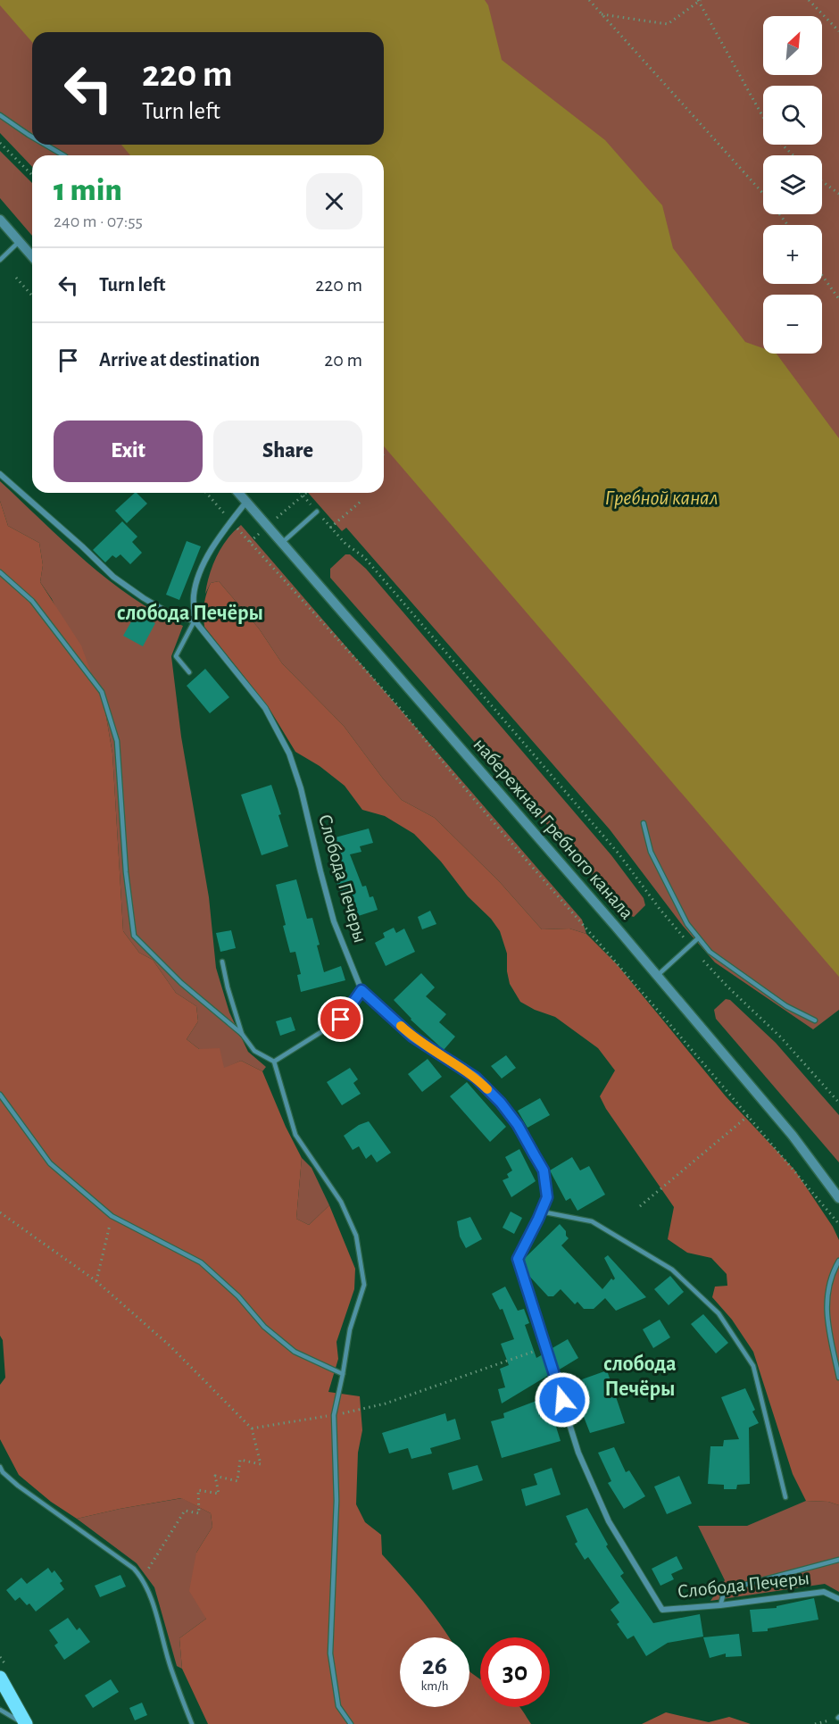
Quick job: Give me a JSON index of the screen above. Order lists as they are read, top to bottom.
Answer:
{
  "streets": {
    "street": ["набережная Гребного канала", "Слобода Печеры"]
  },
  "districts": ["слобода Печёры", "слобода Печёры"],
  "water": ["Гребной канал"],
  "north": "top right",
  "page": {
    "map_buttons": ["+", "−"],
    "turn": ["220 m", "Turn left"],
    "heading": ["1 min", "240 m · 07:55"],
    "list": [
      {
        "name": "Turn left",
        "value": "220 m"
      },
      {
        "name": "Arrive at destination",
        "value": "20 m"
      }
    ],
    "buttons": ["Exit", "Share"],
    "speed": "26 km/h",
    "limit": "30"
  }
}
